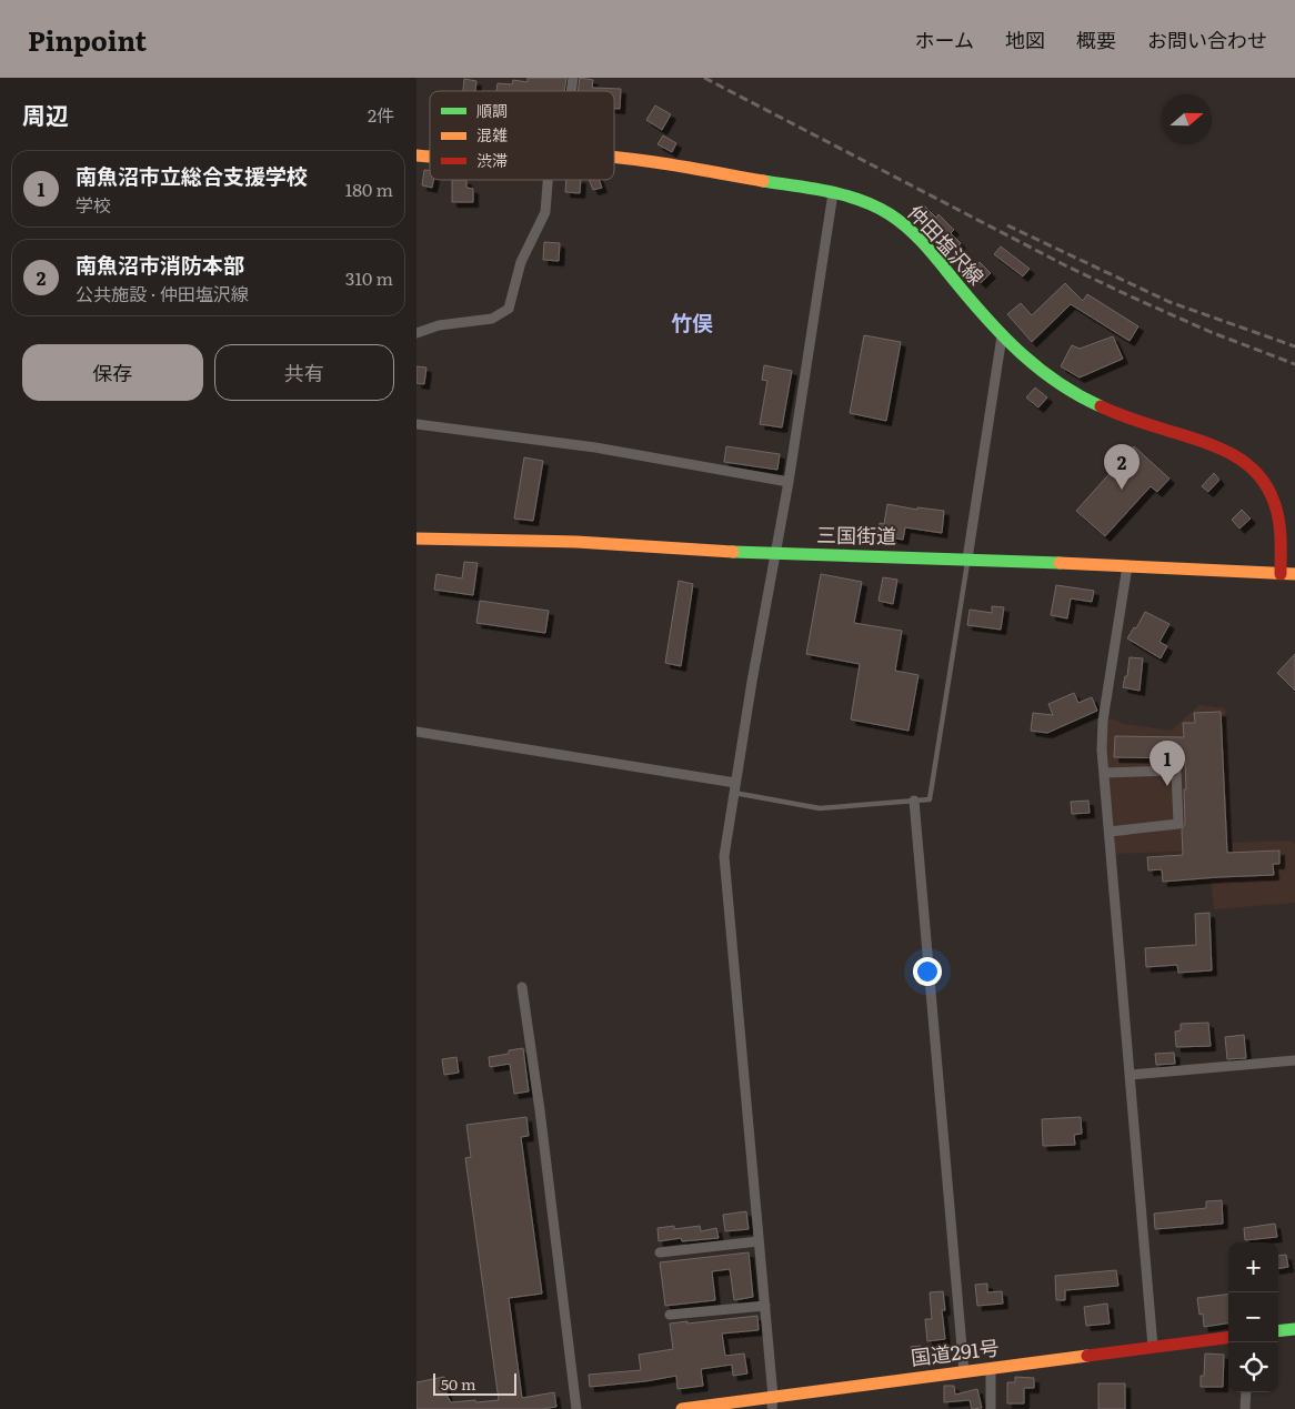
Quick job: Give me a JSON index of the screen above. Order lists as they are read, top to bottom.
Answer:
{
  "streets": {
    "main road": ["仲田塩沢線", "三国街道", "国道291号"]
  },
  "crossings": [
    ["仲田塩沢線", "三国街道"]
  ],
  "districts": ["竹俣"],
  "legend": ["順調", "混雑", "渋滞"],
  "scale_bar": "50 m",
  "north": "right",
  "page": {
    "header": "Pinpoint",
    "nav": [
      "ホーム",
      "地図",
      "概要",
      "お問い合わせ"
    ],
    "heading": ["周辺", "2件"],
    "list": [
      {
        "mark": "1",
        "name": "南魚沼市立総合支援学校",
        "note": "学校",
        "value": "180 m"
      },
      {
        "mark": "2",
        "name": "南魚沼市消防本部",
        "note": "公共施設 · 仲田塩沢線",
        "value": "310 m"
      }
    ],
    "buttons": ["保存", "共有"],
    "pins": ["2", "1"],
    "map_buttons": ["+", "−"],
    "scale": "50 m"
  }
}
